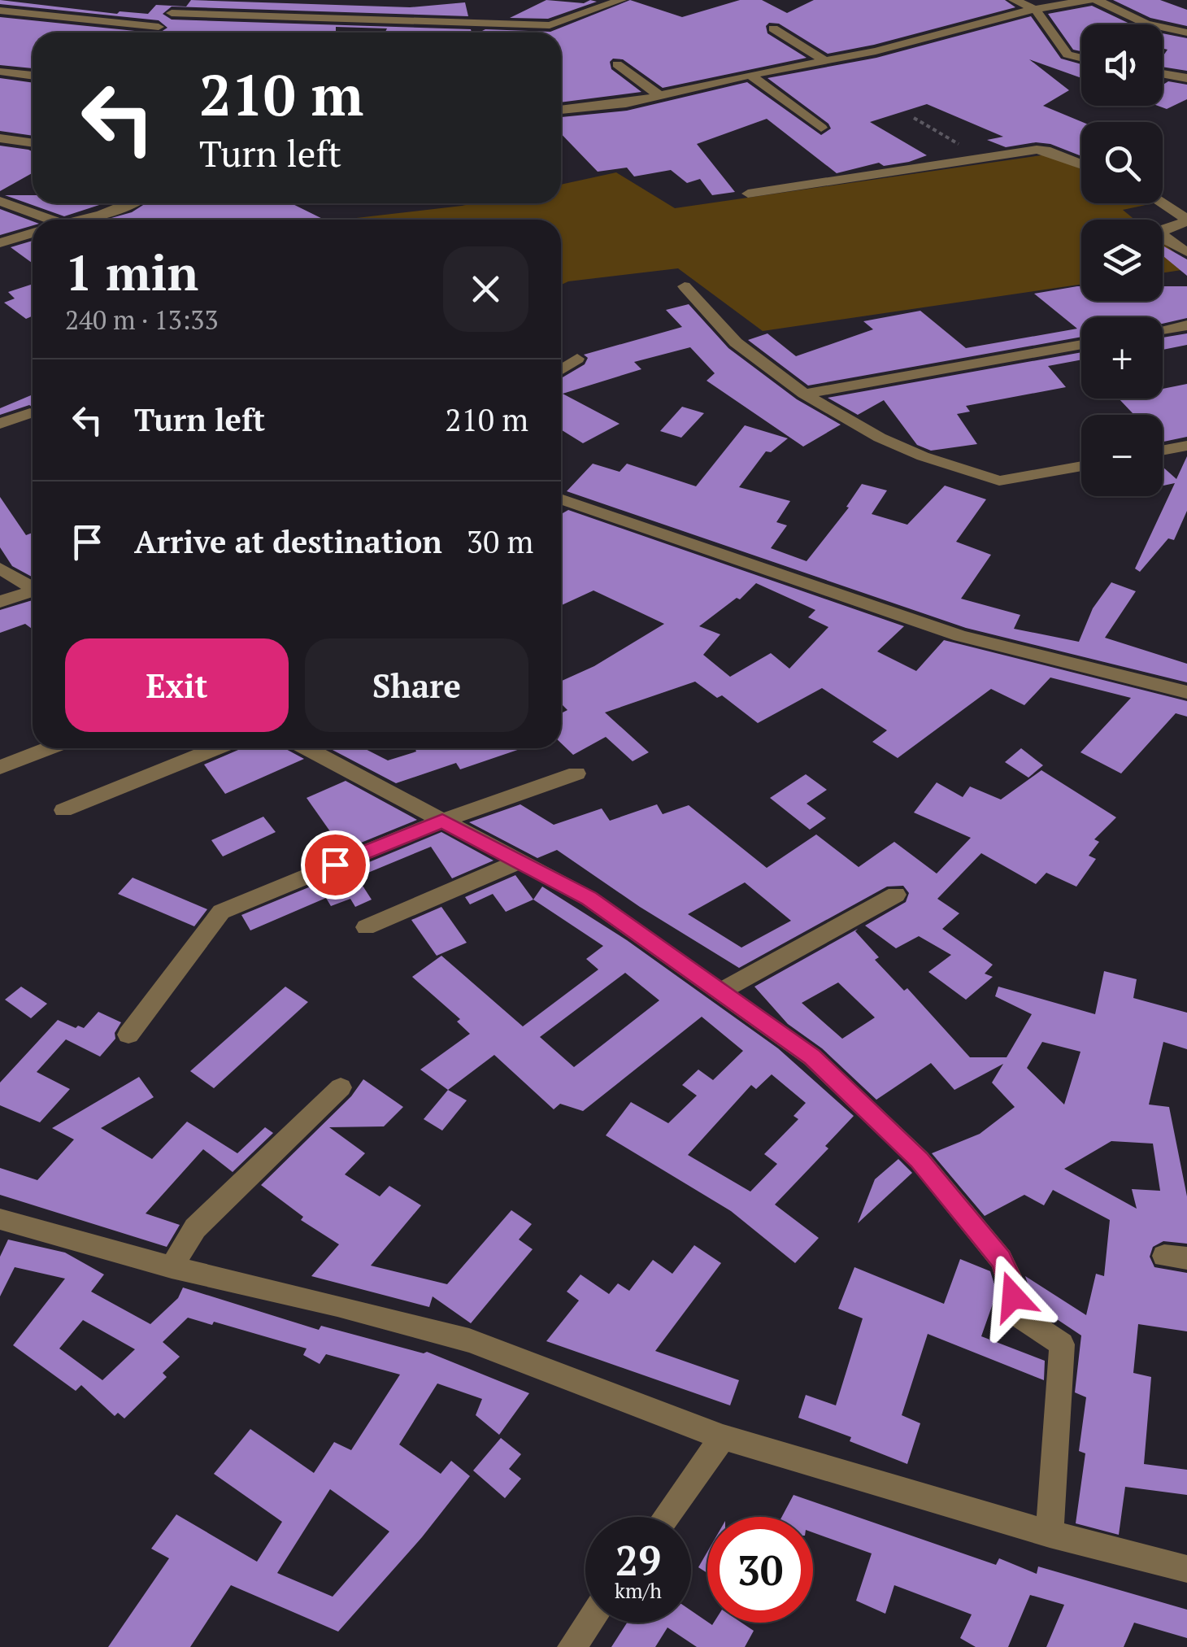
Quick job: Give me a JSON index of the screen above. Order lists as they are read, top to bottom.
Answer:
{
  "page": {
    "map_buttons": ["+", "−"],
    "turn": ["210 m", "Turn left"],
    "heading": ["1 min", "240 m · 13:33"],
    "list": [
      {
        "name": "Turn left",
        "value": "210 m"
      },
      {
        "name": "Arrive at destination",
        "value": "30 m"
      }
    ],
    "buttons": ["Exit", "Share"],
    "speed": "29 km/h",
    "limit": "30"
  }
}
